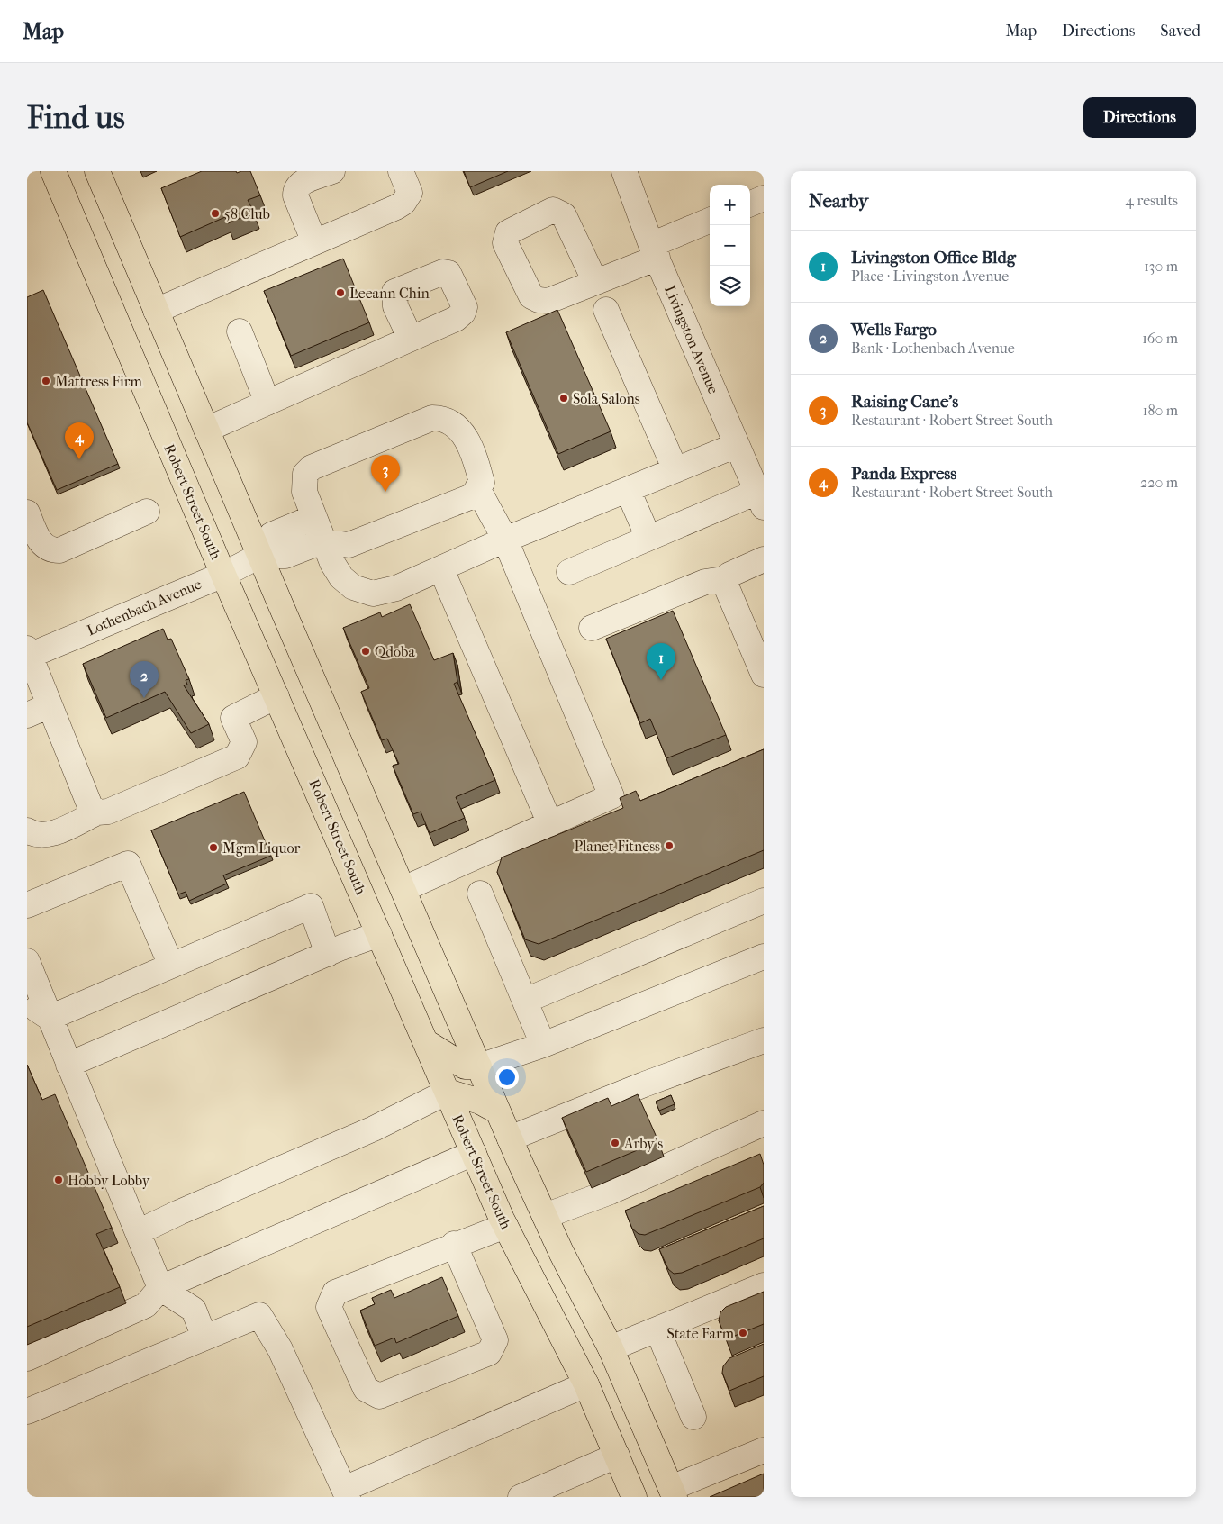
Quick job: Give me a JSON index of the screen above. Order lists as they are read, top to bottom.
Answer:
{
  "streets": {
    "main road": ["Robert Street South"],
    "street": ["Livingston Avenue", "Lothenbach Avenue"]
  },
  "crossings": [
    ["Robert Street South", "Lothenbach Avenue"]
  ],
  "places": [
    "58 Club",
    "Leeann Chin",
    "Mattress Firm",
    "Sola Salons",
    "Qdoba",
    "Planet Fitness",
    "Mgm Liquor",
    "Arby's",
    "Hobby Lobby",
    "State Farm"
  ],
  "page": {
    "header": "Map",
    "nav": ["Map", "Directions", "Saved"],
    "buttons": "Directions",
    "title": "Find us",
    "heading": ["Nearby", "4 results"],
    "map_buttons": ["+", "−"],
    "list": [
      {
        "mark": "1",
        "name": "Livingston Office Bldg",
        "note": "Place · Livingston Avenue",
        "value": "130 m"
      },
      {
        "mark": "2",
        "name": "Wells Fargo",
        "note": "Bank · Lothenbach Avenue",
        "value": "160 m"
      },
      {
        "mark": "3",
        "name": "Raising Cane's",
        "note": "Restaurant · Robert Street South",
        "value": "180 m"
      },
      {
        "mark": "4",
        "name": "Panda Express",
        "note": "Restaurant · Robert Street South",
        "value": "220 m"
      }
    ],
    "pins": [
      "4",
      "3",
      "1",
      "2"
    ]
  }
}
